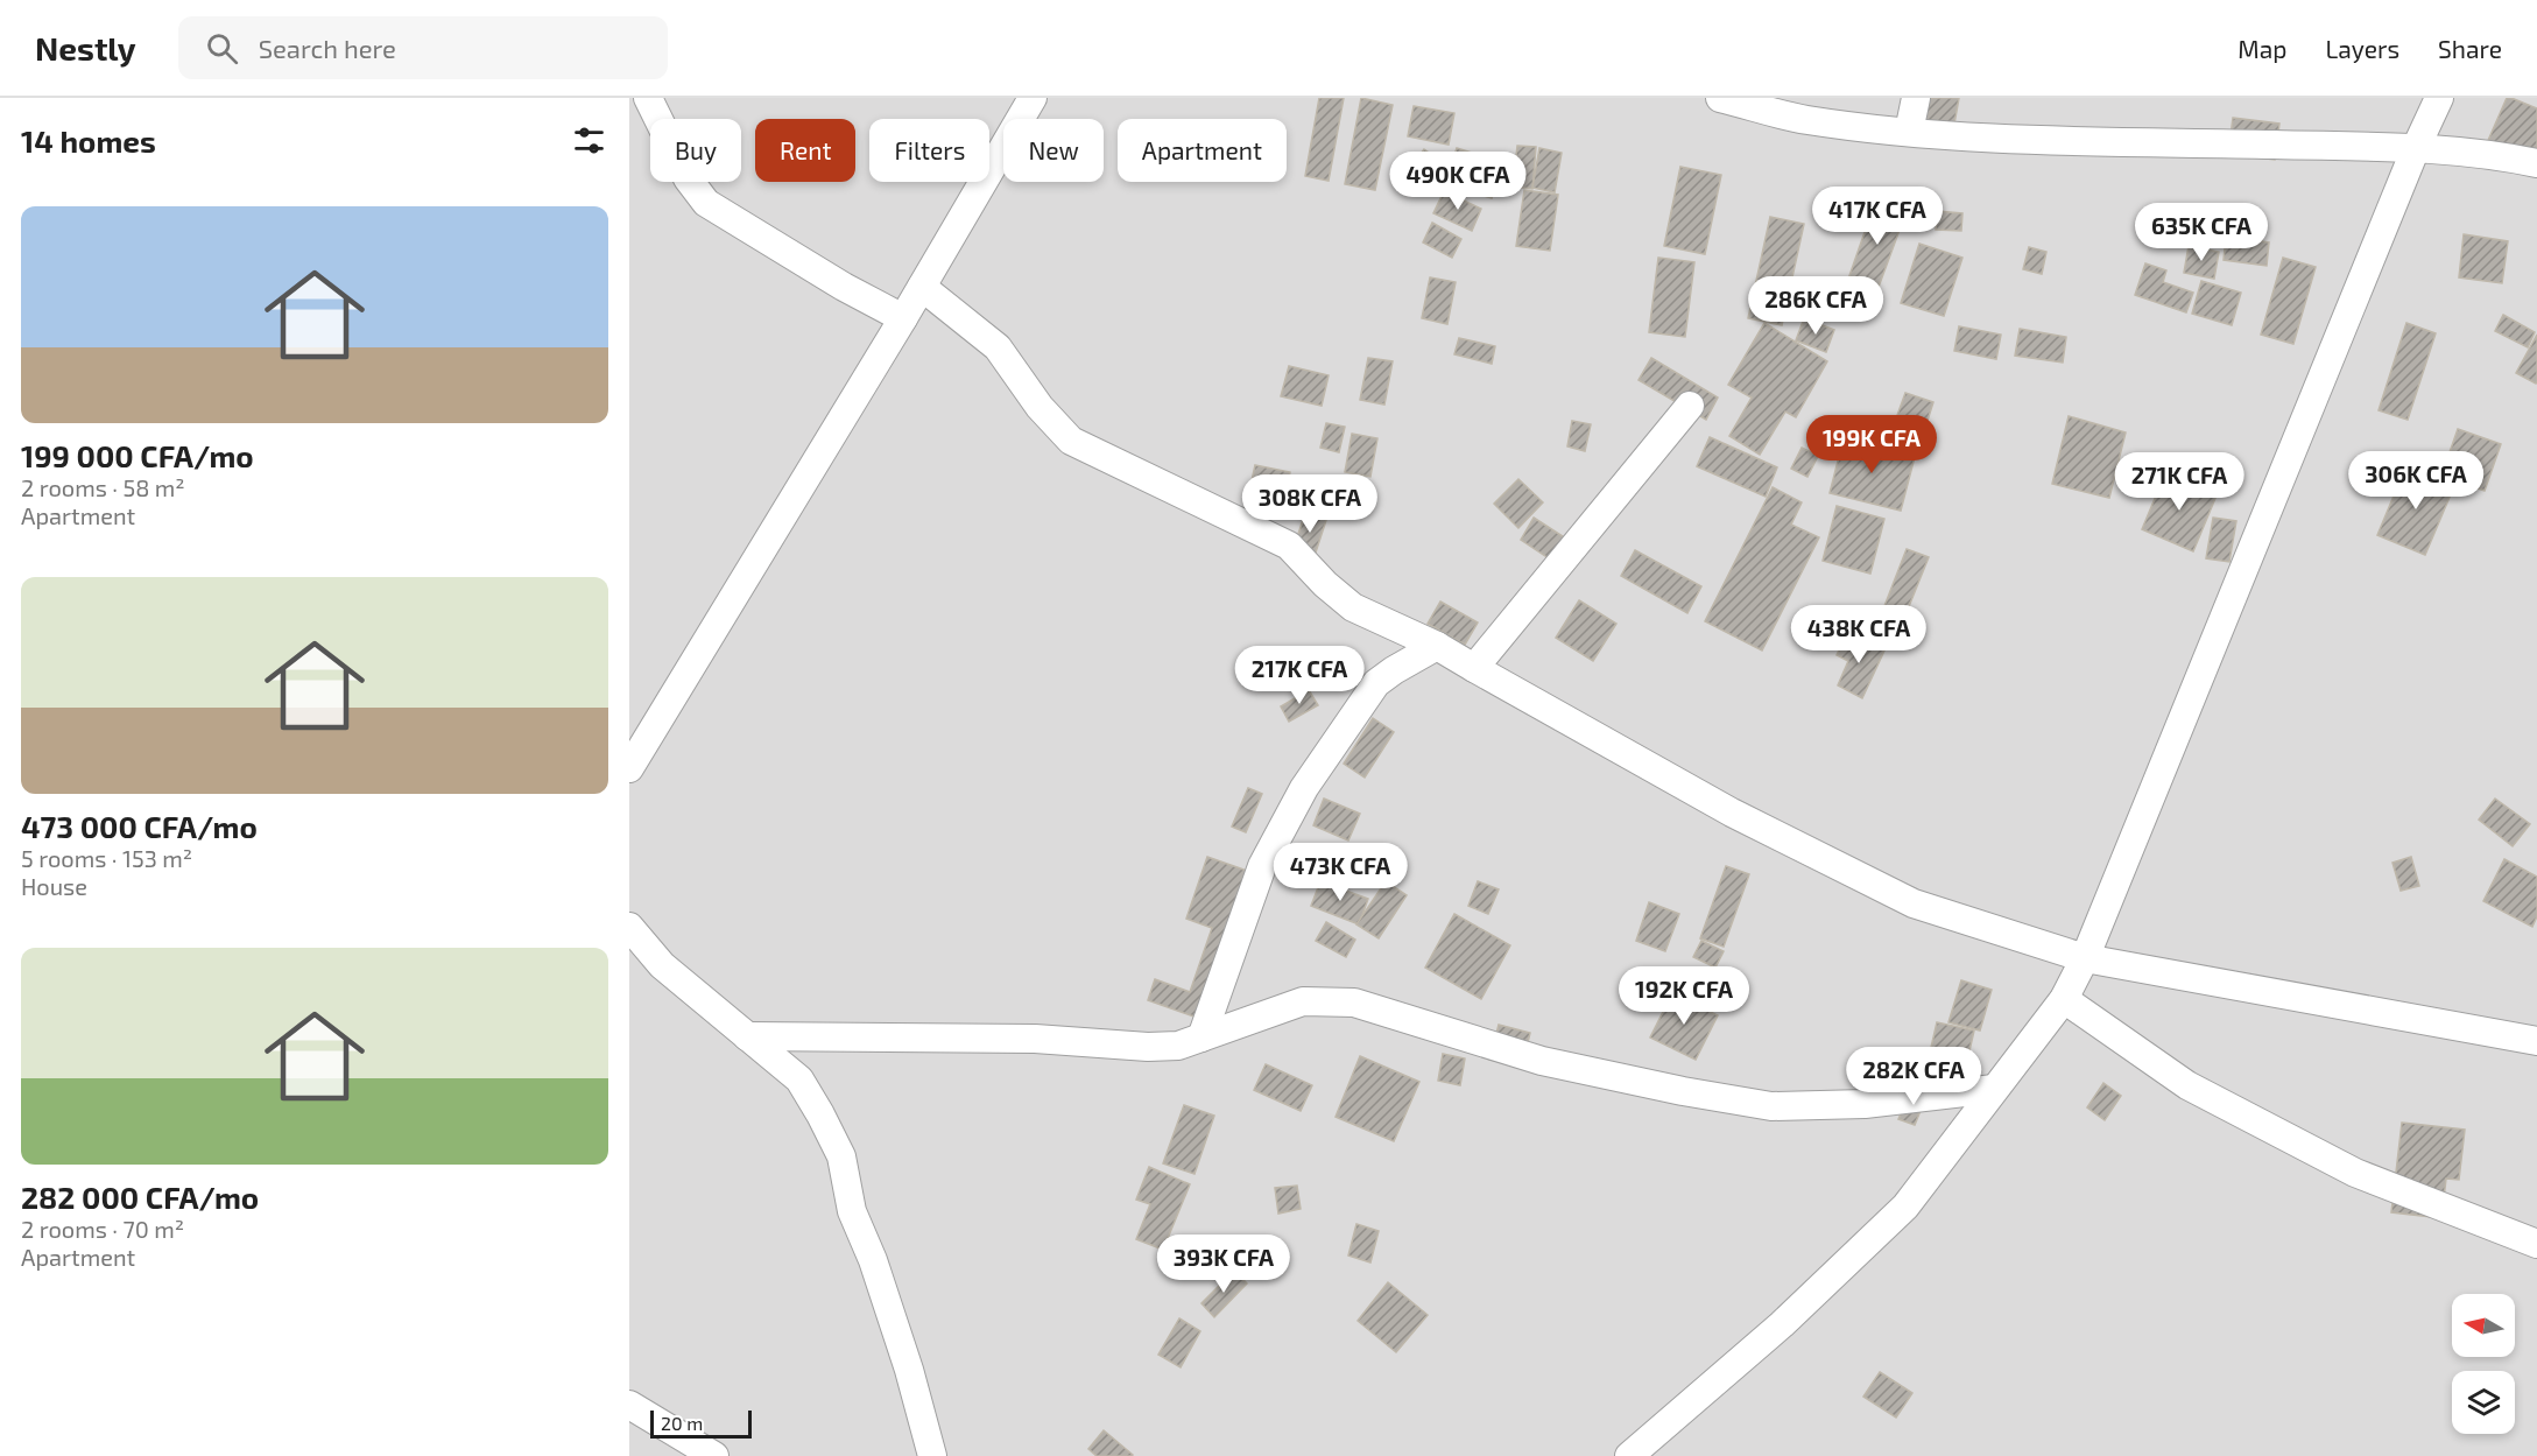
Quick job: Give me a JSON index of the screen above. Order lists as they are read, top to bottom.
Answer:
{
  "scale_bar": "20 m",
  "north": "left",
  "page": {
    "header": "Nestly",
    "search": "Search here",
    "nav": ["Map", "Layers", "Share"],
    "heading": "14 homes",
    "chip": [
      "Buy",
      "Rent",
      "Filters",
      "New",
      "Apartment"
    ],
    "price": [
      "490K CFA",
      "417K CFA",
      "635K CFA",
      "286K CFA",
      "199K CFA",
      "306K CFA",
      "271K CFA",
      "308K CFA",
      "438K CFA",
      "217K CFA",
      "473K CFA",
      "192K CFA",
      "282K CFA",
      "393K CFA"
    ],
    "list": [
      {
        "name": "199 000 CFA/mo",
        "note": "2 rooms · 58 m² · Apartment"
      },
      {
        "name": "473 000 CFA/mo",
        "note": "5 rooms · 153 m² · House"
      },
      {
        "name": "282 000 CFA/mo",
        "note": "2 rooms · 70 m² · Apartment"
      }
    ],
    "scale": "20 m"
  }
}
